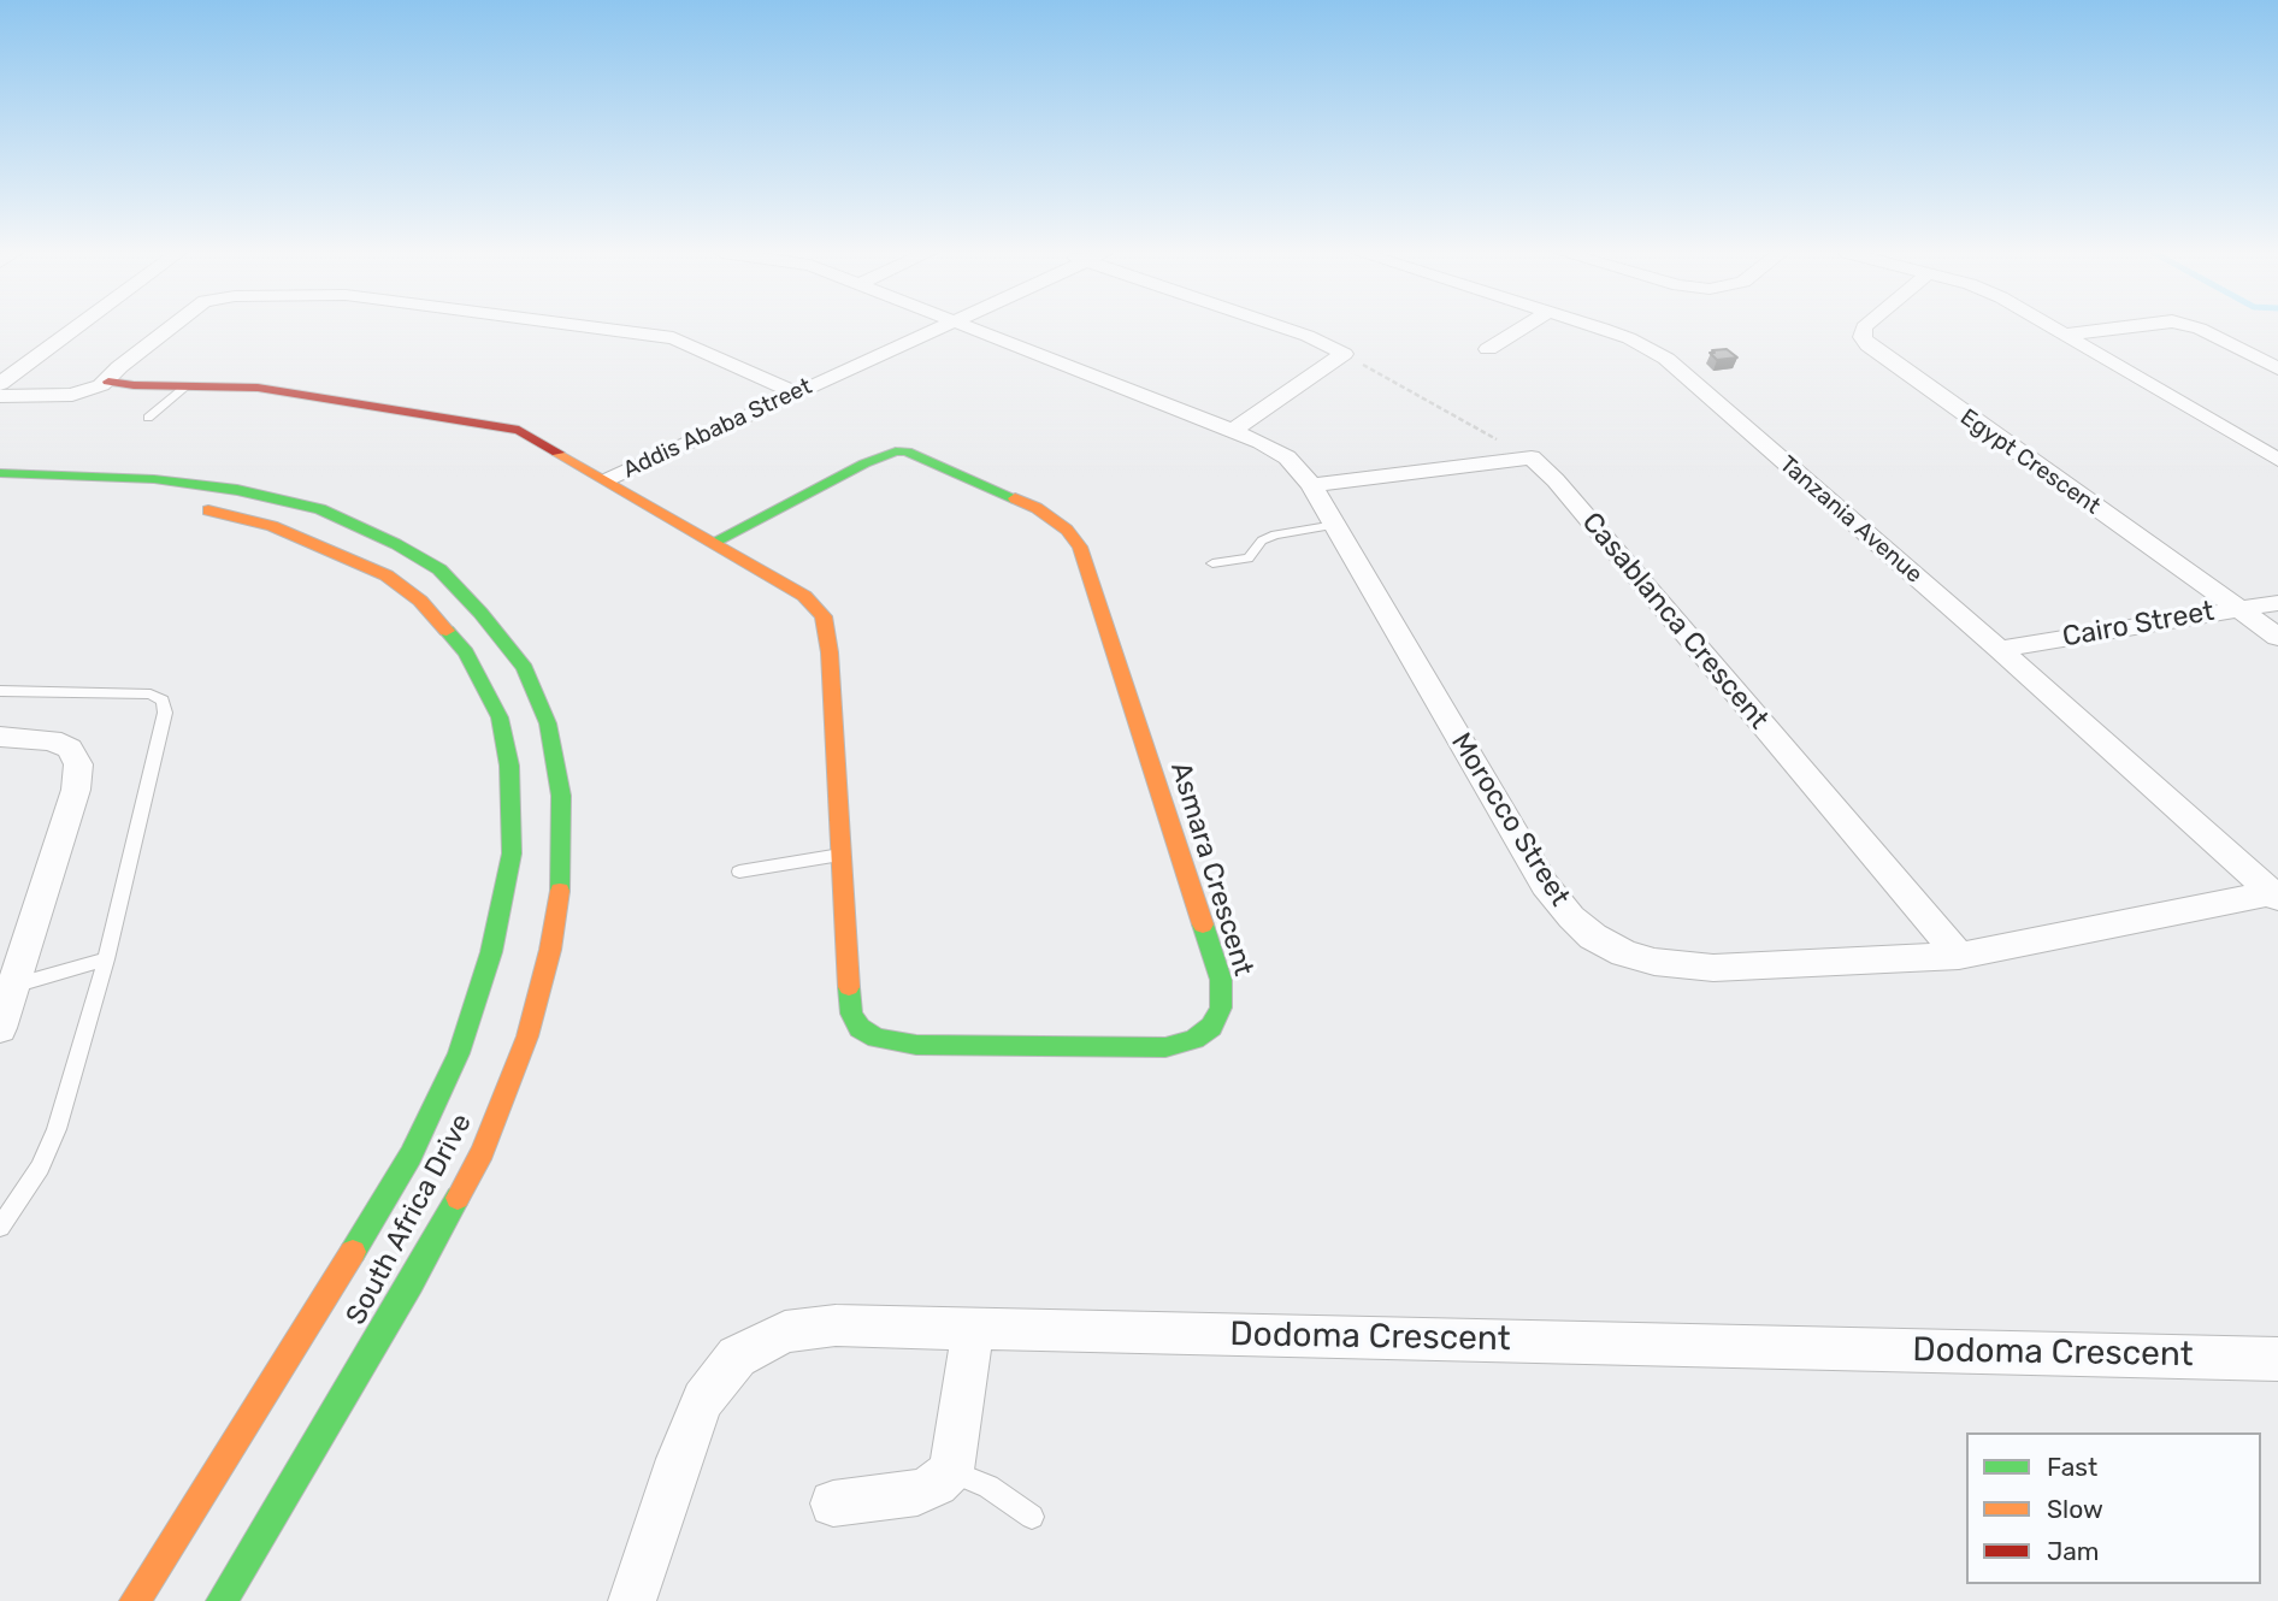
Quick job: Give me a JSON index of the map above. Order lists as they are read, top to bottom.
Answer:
{
  "streets": {
    "street": [
      "Addis Ababa Street",
      "Egypt Crescent",
      "Tanzania Avenue",
      "Casablanca Crescent",
      "Cairo Street",
      "Morocco Street",
      "Asmara Crescent",
      "South Africa Drive",
      "Dodoma Crescent"
    ]
  },
  "crossings": [
    ["Egypt Crescent", "Cairo Street"],
    ["Tanzania Avenue", "Cairo Street"],
    ["Tanzania Avenue", "Morocco Street"],
    ["Casablanca Crescent", "Morocco Street"]
  ],
  "legend": ["Fast", "Slow", "Jam"]
}
